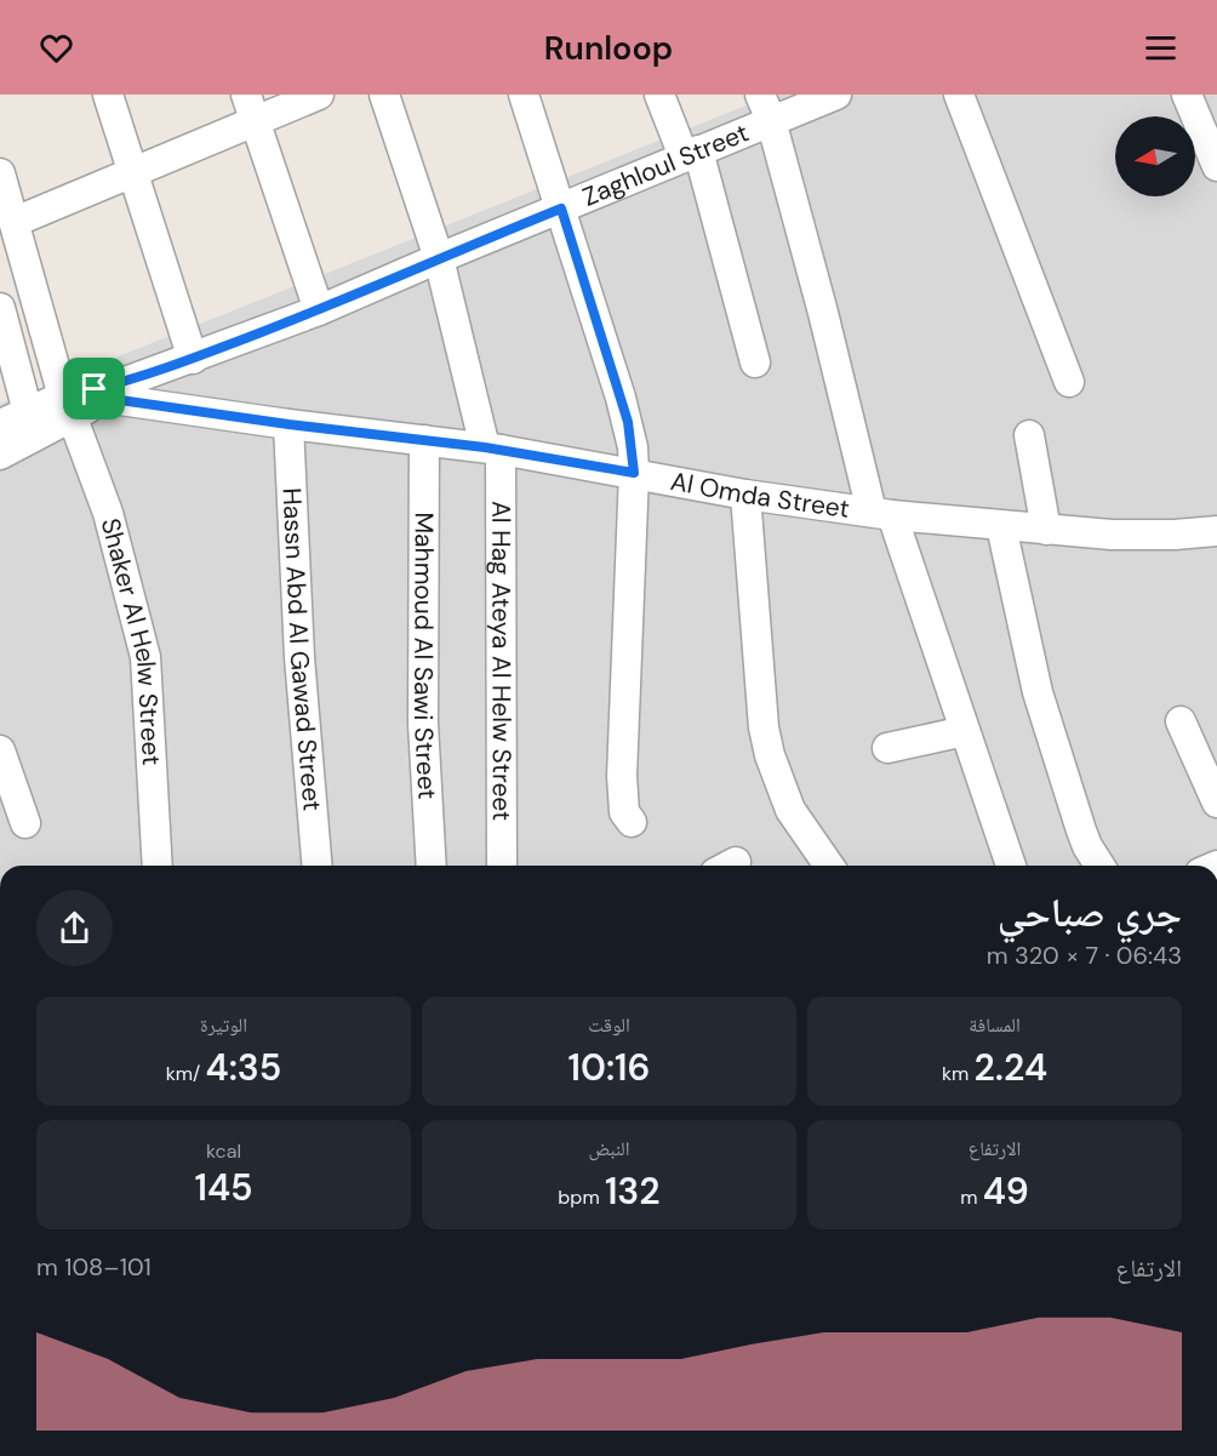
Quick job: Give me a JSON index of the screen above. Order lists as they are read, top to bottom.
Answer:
{
  "streets": {
    "street": [
      "Zaghloul Street",
      "Al Omda Street",
      "Shaker Al Helw Street",
      "Hassn Abd Al Gawad Street",
      "Mahmoud Al Sawi Street",
      "Al Hag Ateya Al Helw Street"
    ]
  },
  "crossings": [
    ["Zaghloul Street", "Al Omda Street"],
    ["Zaghloul Street", "Shaker Al Helw Street"],
    ["Zaghloul Street", "Al Hag Ateya Al Helw Street"],
    ["Al Omda Street", "Hassn Abd Al Gawad Street"],
    ["Al Omda Street", "Mahmoud Al Sawi Street"],
    ["Al Omda Street", "Al Hag Ateya Al Helw Street"]
  ],
  "north": "left",
  "page": {
    "header": "Runloop",
    "heading": ["جري صباحي", "06:43 · 7 × 320 m"],
    "stats": [
      ["المسافة", "2.24 km"],
      ["الوقت", "10:16"],
      ["الوتيرة", "4:35 /km"],
      ["الارتفاع", "49 m"],
      ["النبض", "132 bpm"],
      ["kcal", "145"]
    ],
    "chart": ["الارتفاع", "101–108 m"]
  }
}
